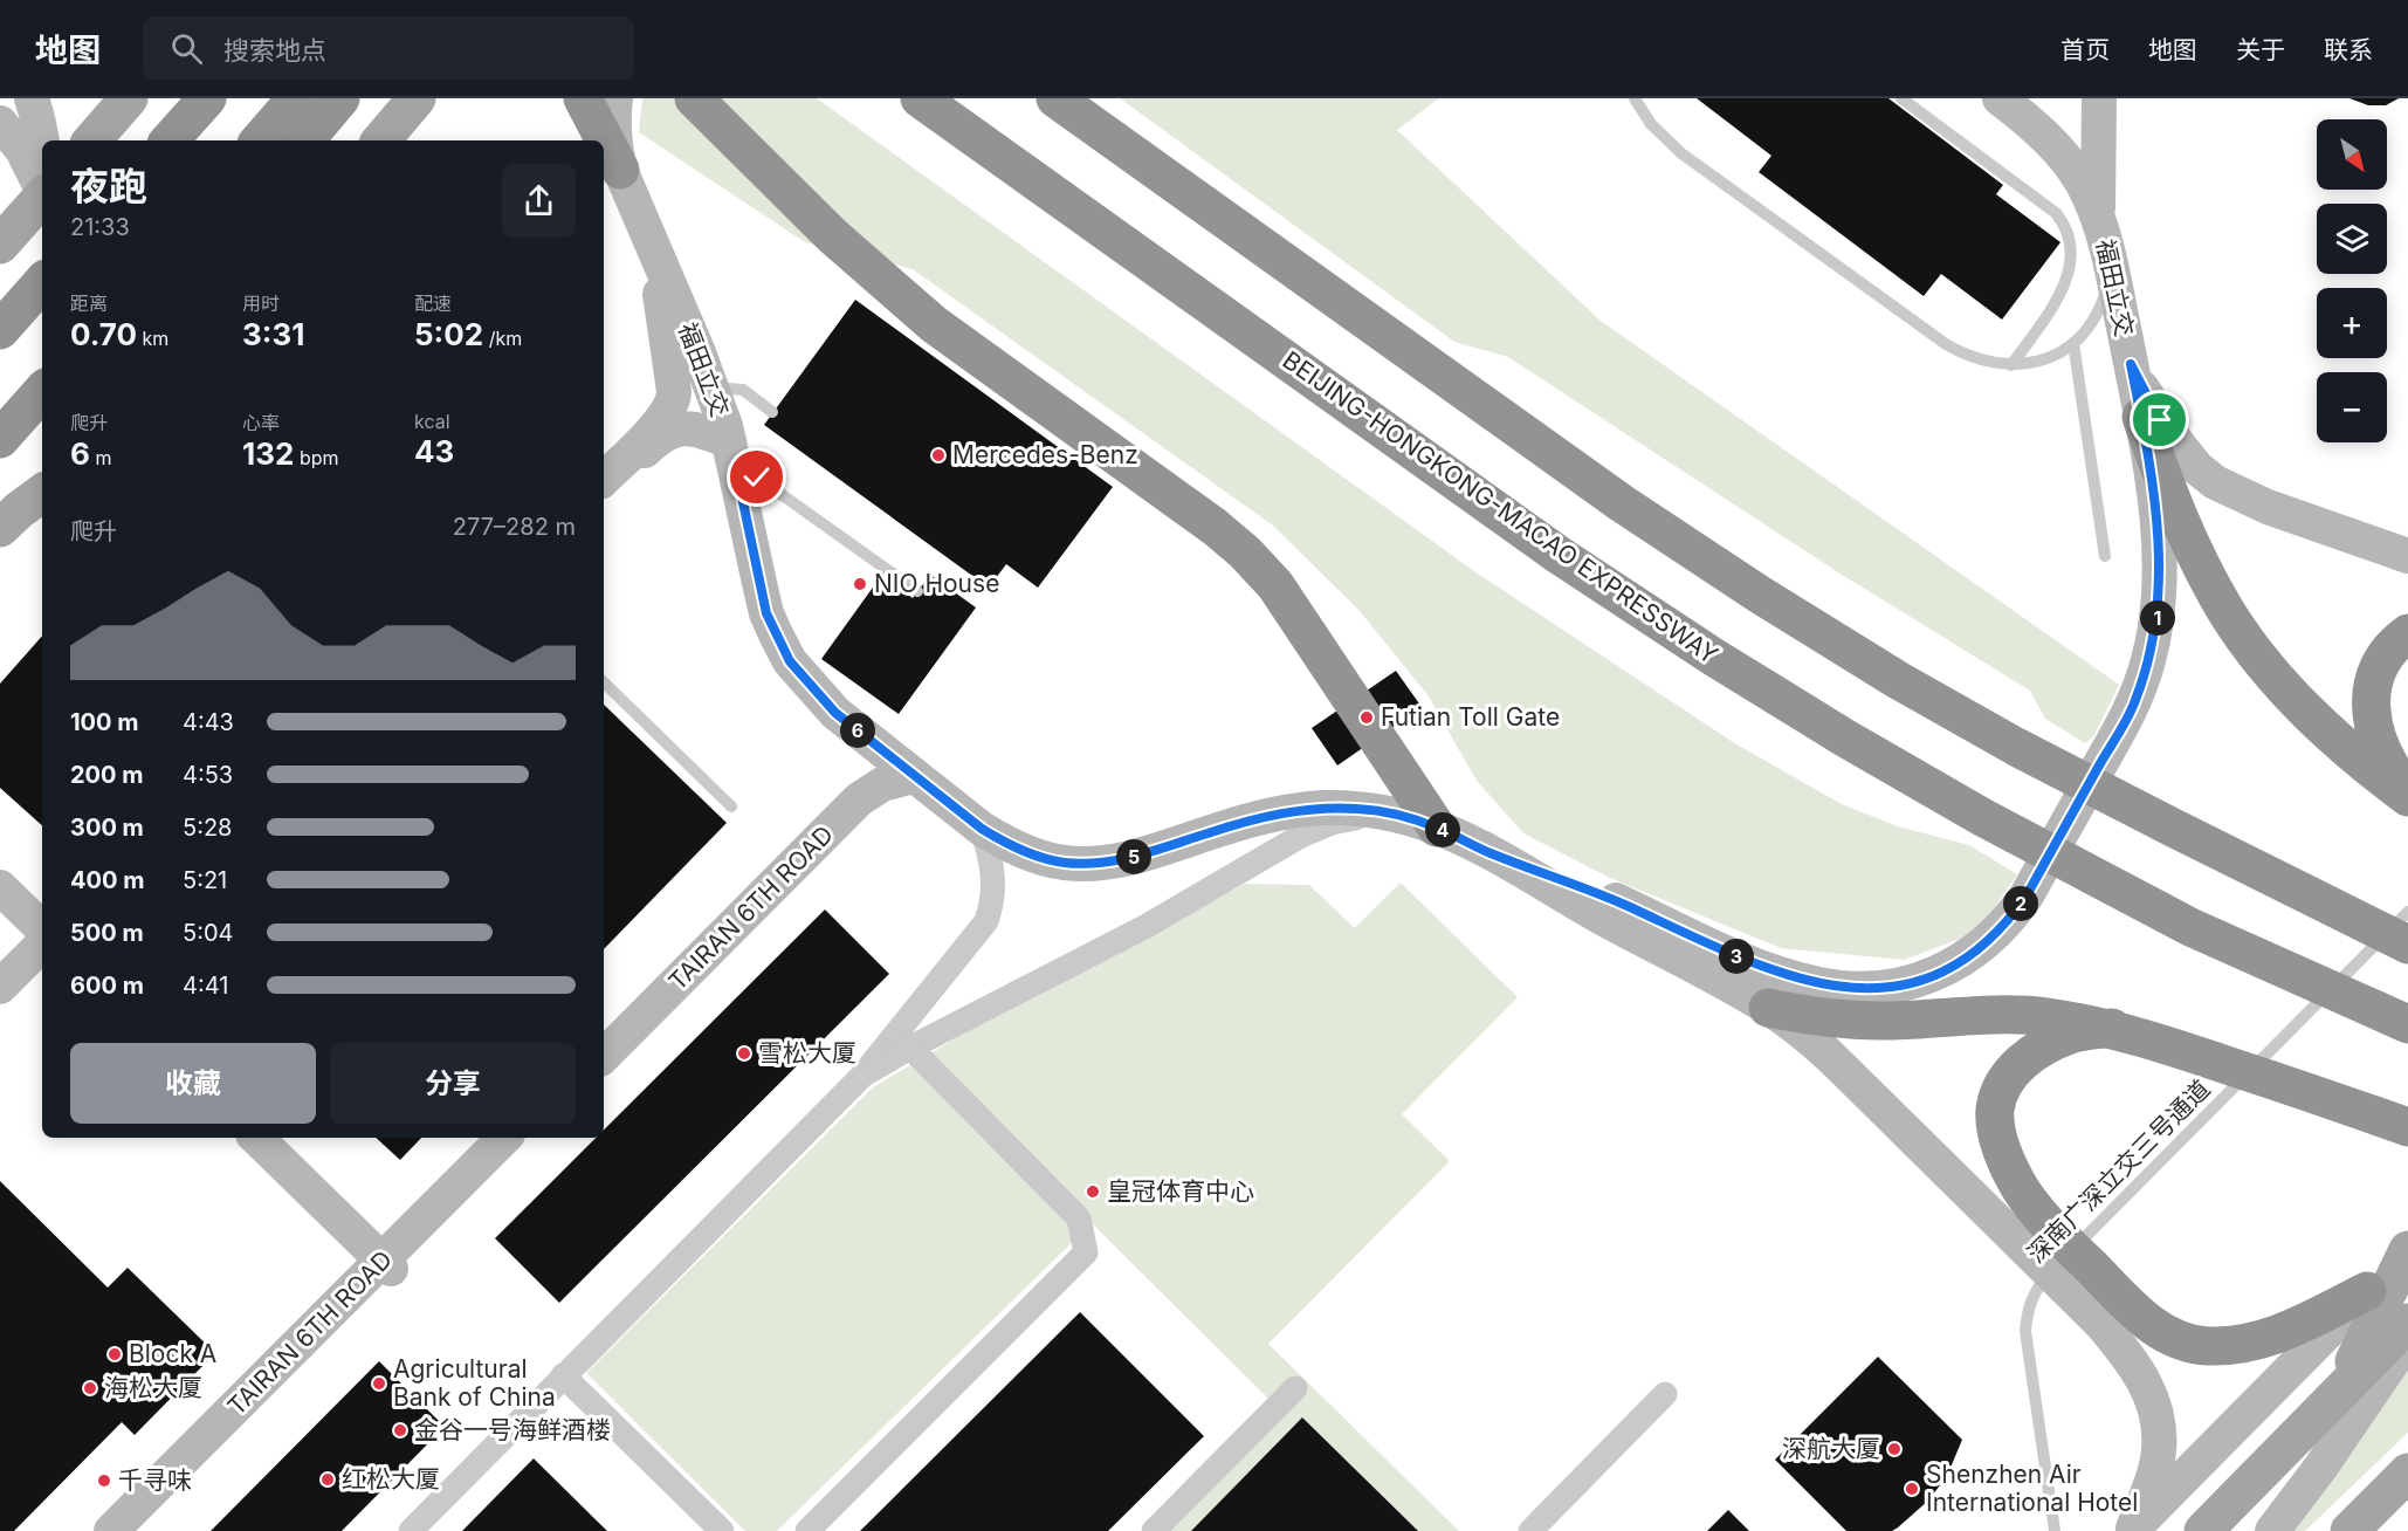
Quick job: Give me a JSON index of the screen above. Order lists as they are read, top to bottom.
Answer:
{
  "streets": {
    "highway": ["BEIJING-HONGKONG-MACAO EXPRESSWAY"],
    "street": ["福田立交", "TAIRAN 6TH ROAD"],
    "lane": ["深南广深立交三号通道"]
  },
  "crossings": [
    ["福田立交", "TAIRAN 6TH ROAD"]
  ],
  "places": [
    "Mercedes-Benz",
    "NIO House",
    "Futian Toll Gate",
    "雪松大厦",
    "皇冠体育中心",
    "Block A",
    "Agricultural Bank of China",
    "海松大厦",
    "金谷一号海鲜酒楼",
    "深航大厦",
    "红松大厦",
    "千寻味",
    "Shenzhen Air International Hotel"
  ],
  "north": "bottom right",
  "page": {
    "header": "地图",
    "search": "搜索地点",
    "nav": [
      "首页",
      "地图",
      "关于",
      "联系"
    ],
    "map_buttons": ["+", "−"],
    "heading": ["夜跑", "21:33"],
    "stats": [
      ["距离", "0.70 km"],
      ["用时", "3:31"],
      ["配速", "5:02 /km"],
      ["爬升", "6 m"],
      ["心率", "132 bpm"],
      ["kcal", "43"]
    ],
    "chart": ["爬升", "277–282 m"],
    "pins": [
      "1",
      "6",
      "4",
      "5",
      "2",
      "3"
    ],
    "list": [
      {
        "name": "100 m",
        "note": "4:43"
      },
      {
        "name": "200 m",
        "note": "4:53"
      },
      {
        "name": "300 m",
        "note": "5:28"
      },
      {
        "name": "400 m",
        "note": "5:21"
      },
      {
        "name": "500 m",
        "note": "5:04"
      },
      {
        "name": "600 m",
        "note": "4:41"
      }
    ],
    "buttons": ["收藏", "分享"]
  }
}
